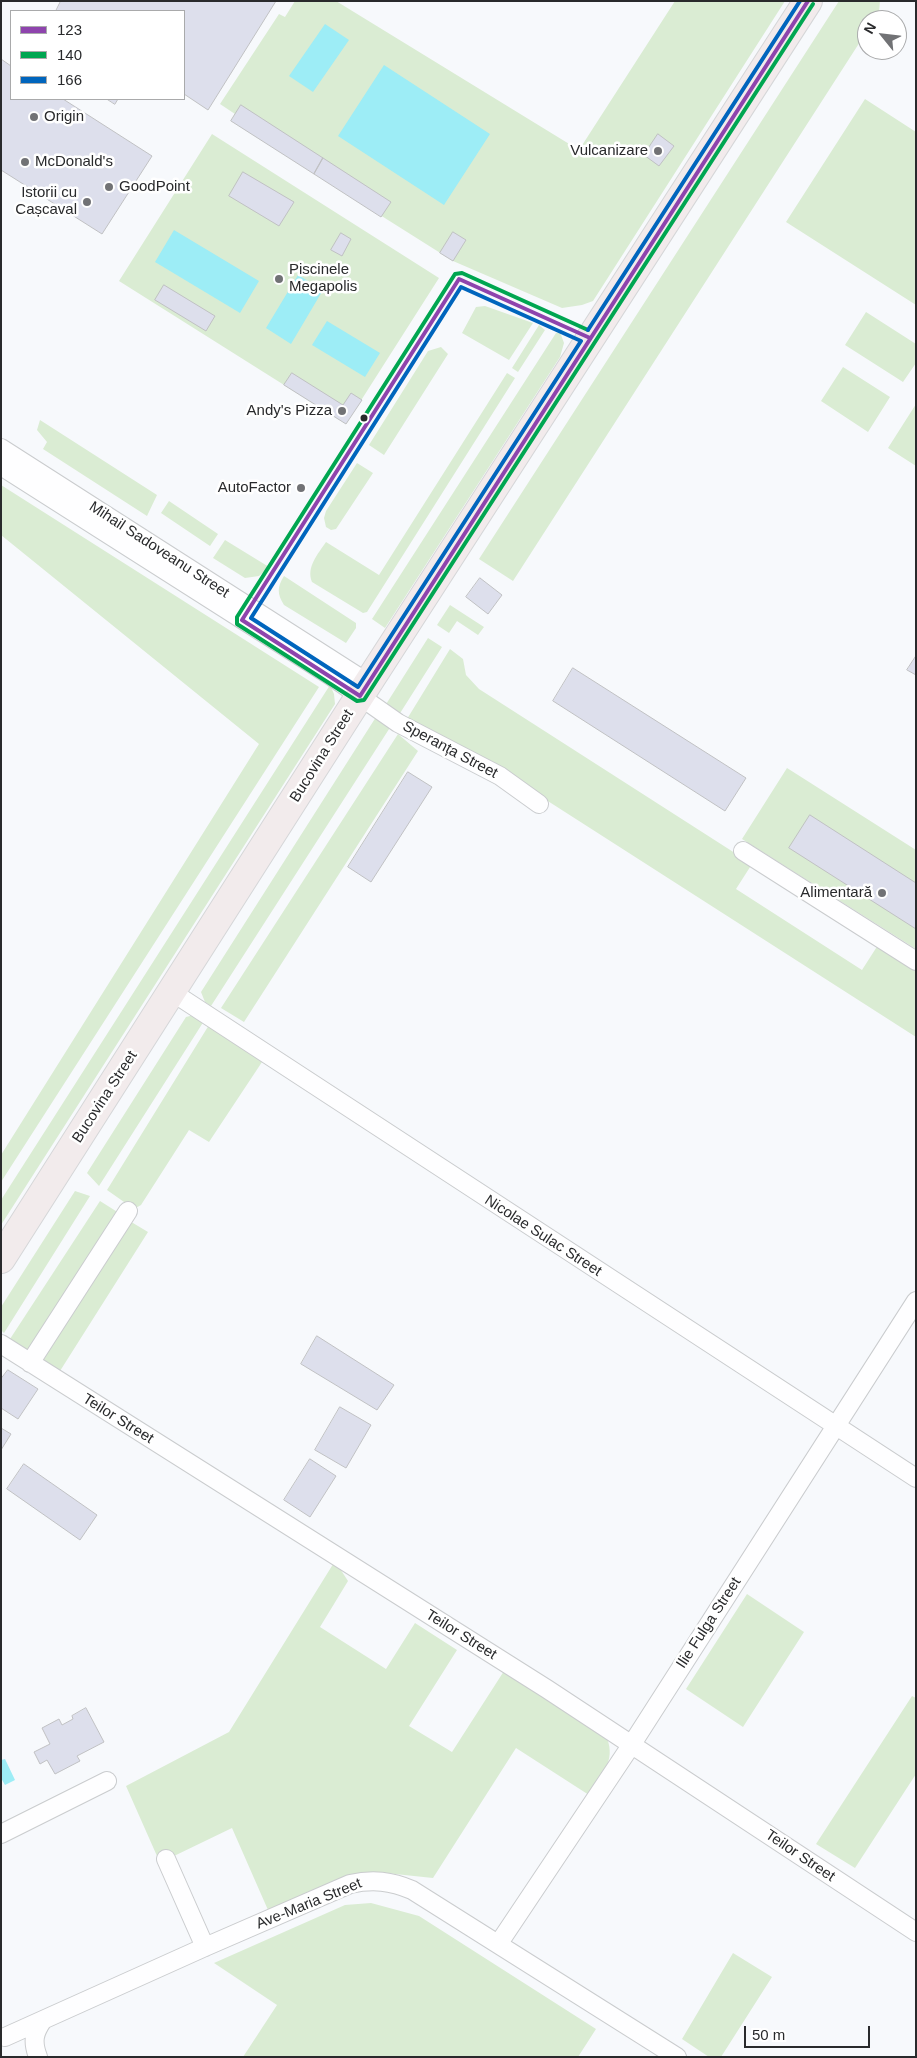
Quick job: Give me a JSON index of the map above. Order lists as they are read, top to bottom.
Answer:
{
  "streets": {
    "main road": ["Bucovina Street"],
    "street": [
      "Mihail Sadoveanu Street",
      "Speranța Street",
      "Nicolae Sulac Street",
      "Teilor Street",
      "Ilie Fulga Street",
      "Ave-Maria Street"
    ]
  },
  "crossings": [
    ["Mihail Sadoveanu Street", "Speranța Street"],
    ["Mihail Sadoveanu Street", "Bucovina Street"],
    ["Speranța Street", "Bucovina Street"],
    ["Bucovina Street", "Nicolae Sulac Street"],
    ["Nicolae Sulac Street", "Ilie Fulga Street"],
    ["Teilor Street", "Ilie Fulga Street"],
    ["Ilie Fulga Street", "Ave-Maria Street"]
  ],
  "places": [
    "Origin",
    "Vulcanizare",
    "McDonald's",
    "GoodPoint",
    "Istorii cu Cașcaval",
    "Piscinele Megapolis",
    "Andy's Pizza",
    "AutoFactor",
    "Alimentară"
  ],
  "lines": ["transit line 123", "transit line 166", "transit line 140"],
  "legend": ["123", "140", "166"],
  "scale_bar": "50 m",
  "north": "top left"
}
